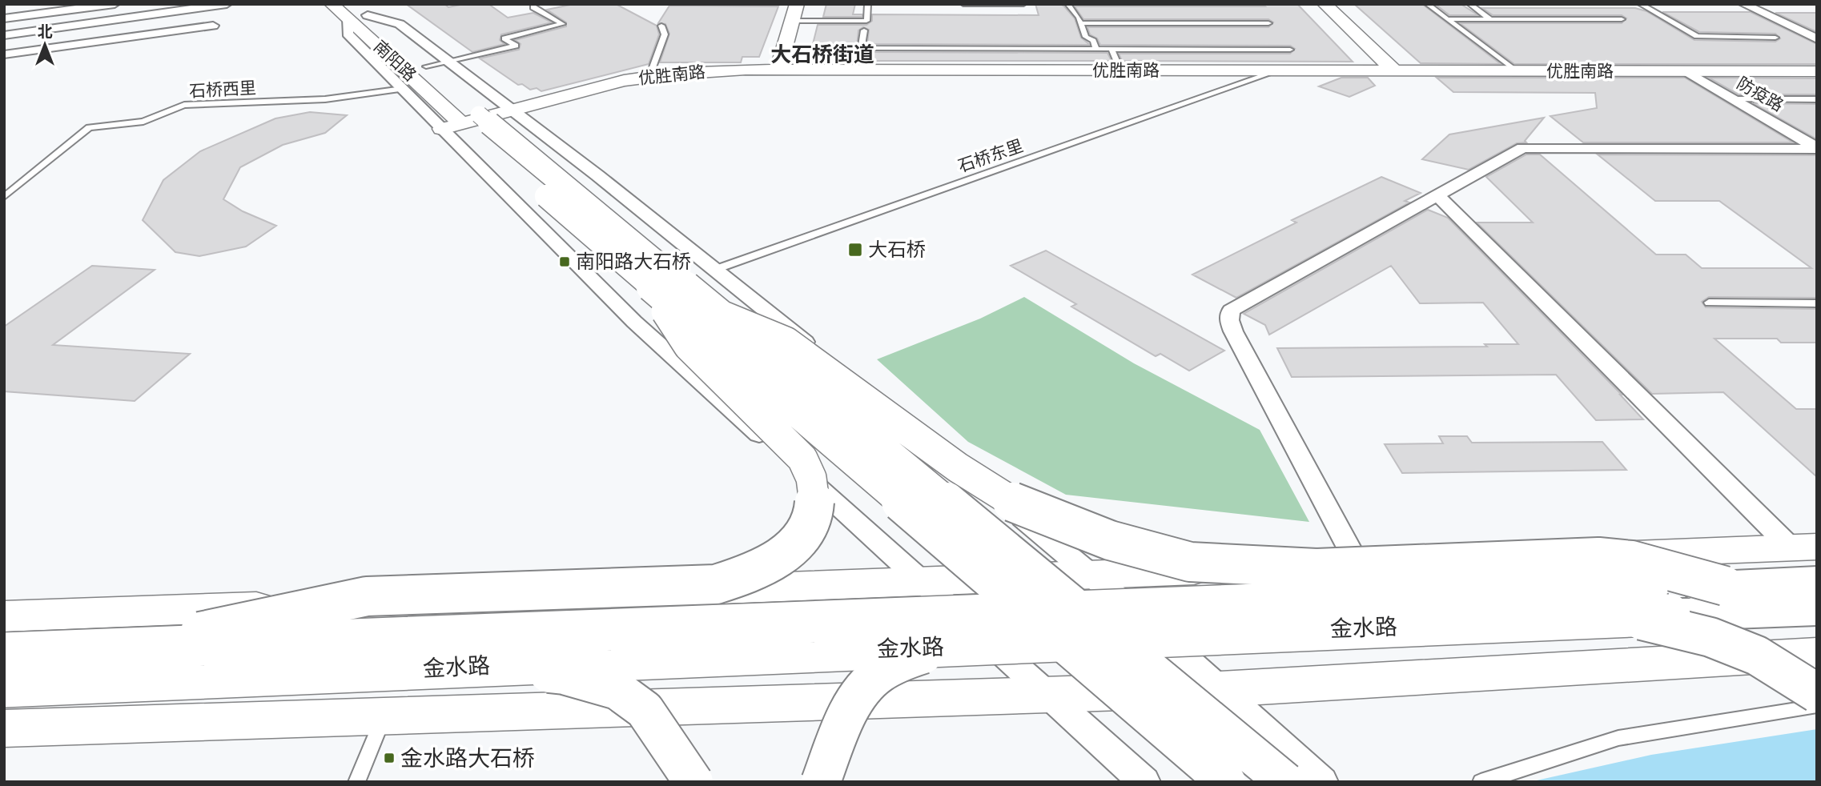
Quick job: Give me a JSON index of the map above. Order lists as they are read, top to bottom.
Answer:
{
  "streets": {
    "main road": ["南阳路", "优胜南路", "金水路"],
    "street": ["防疫路"],
    "lane": ["石桥西里", "石桥东里"]
  },
  "crossings": [
    ["南阳路", "优胜南路"],
    ["优胜南路", "防疫路"],
    ["优胜南路", "石桥东里"]
  ],
  "districts": ["大石桥街道"],
  "places": {
    "transit": ["大石桥", "南阳路大石桥", "金水路大石桥"]
  },
  "north": "top"
}
